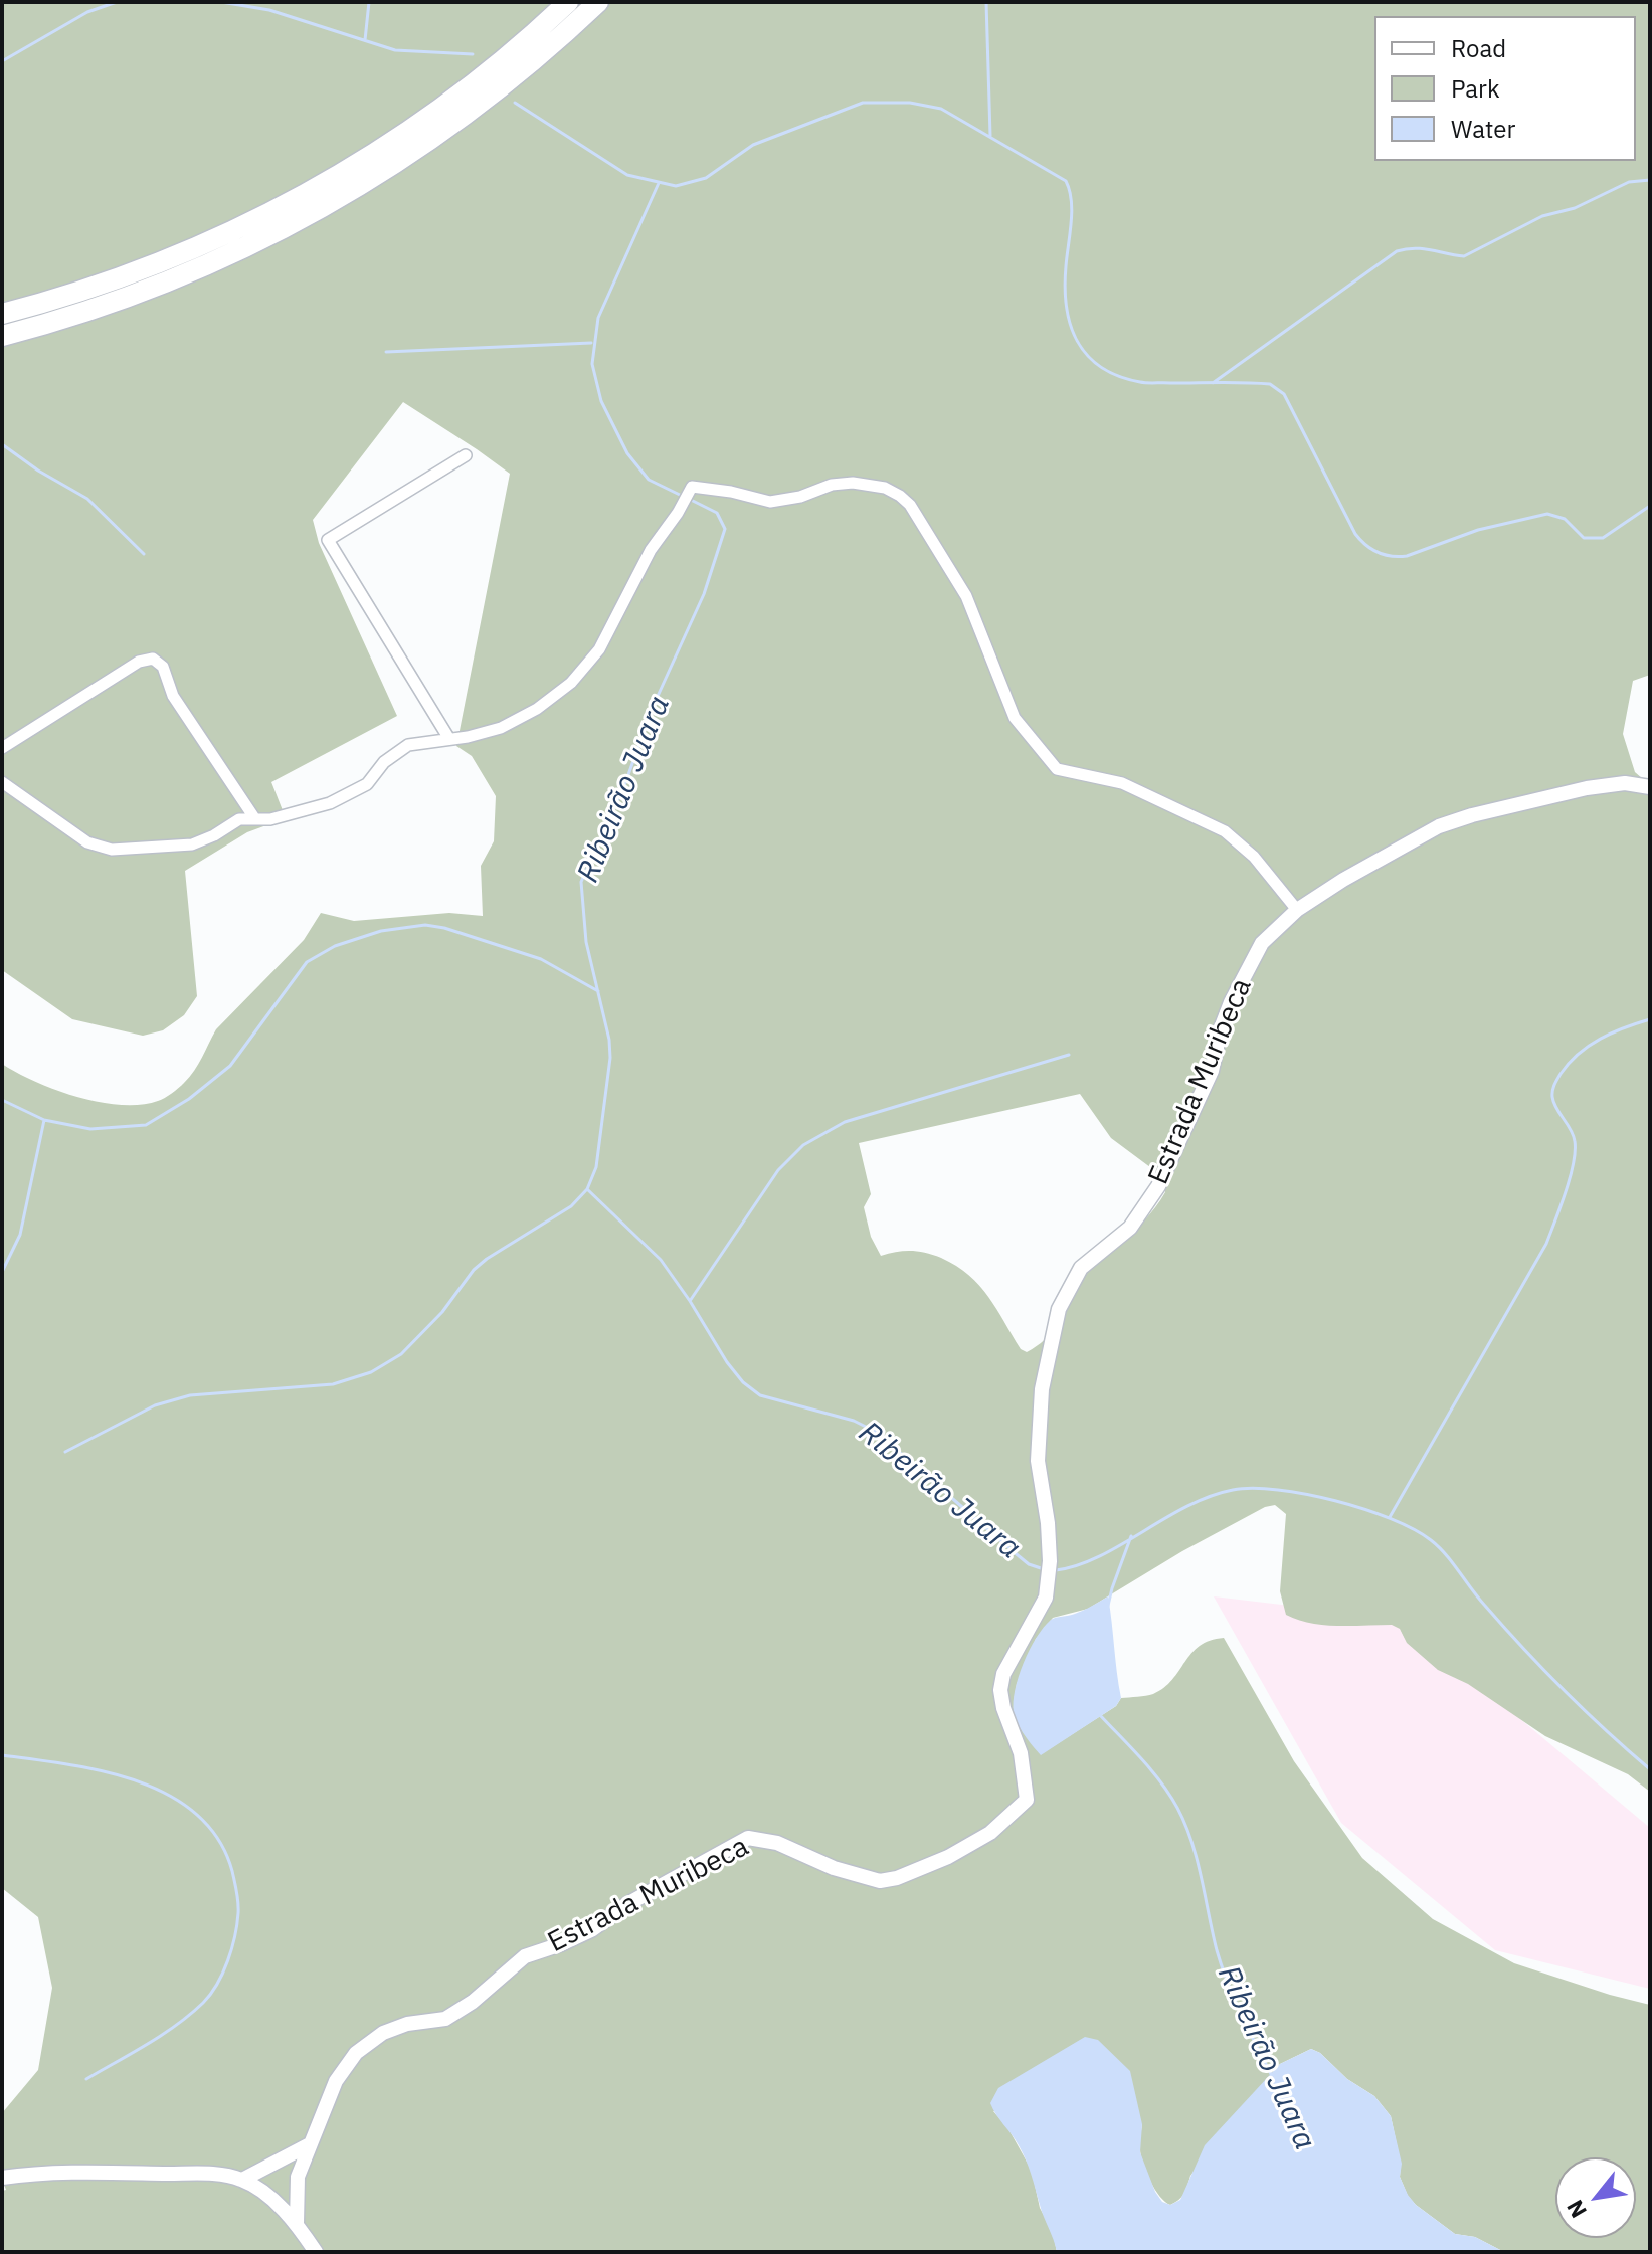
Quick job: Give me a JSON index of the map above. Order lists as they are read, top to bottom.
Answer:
{
  "streets": {
    "street": ["Estrada Muribeca"]
  },
  "water": ["Ribeirão Juara"],
  "legend": ["Road", "Park", "Water"],
  "north": "bottom left"
}
